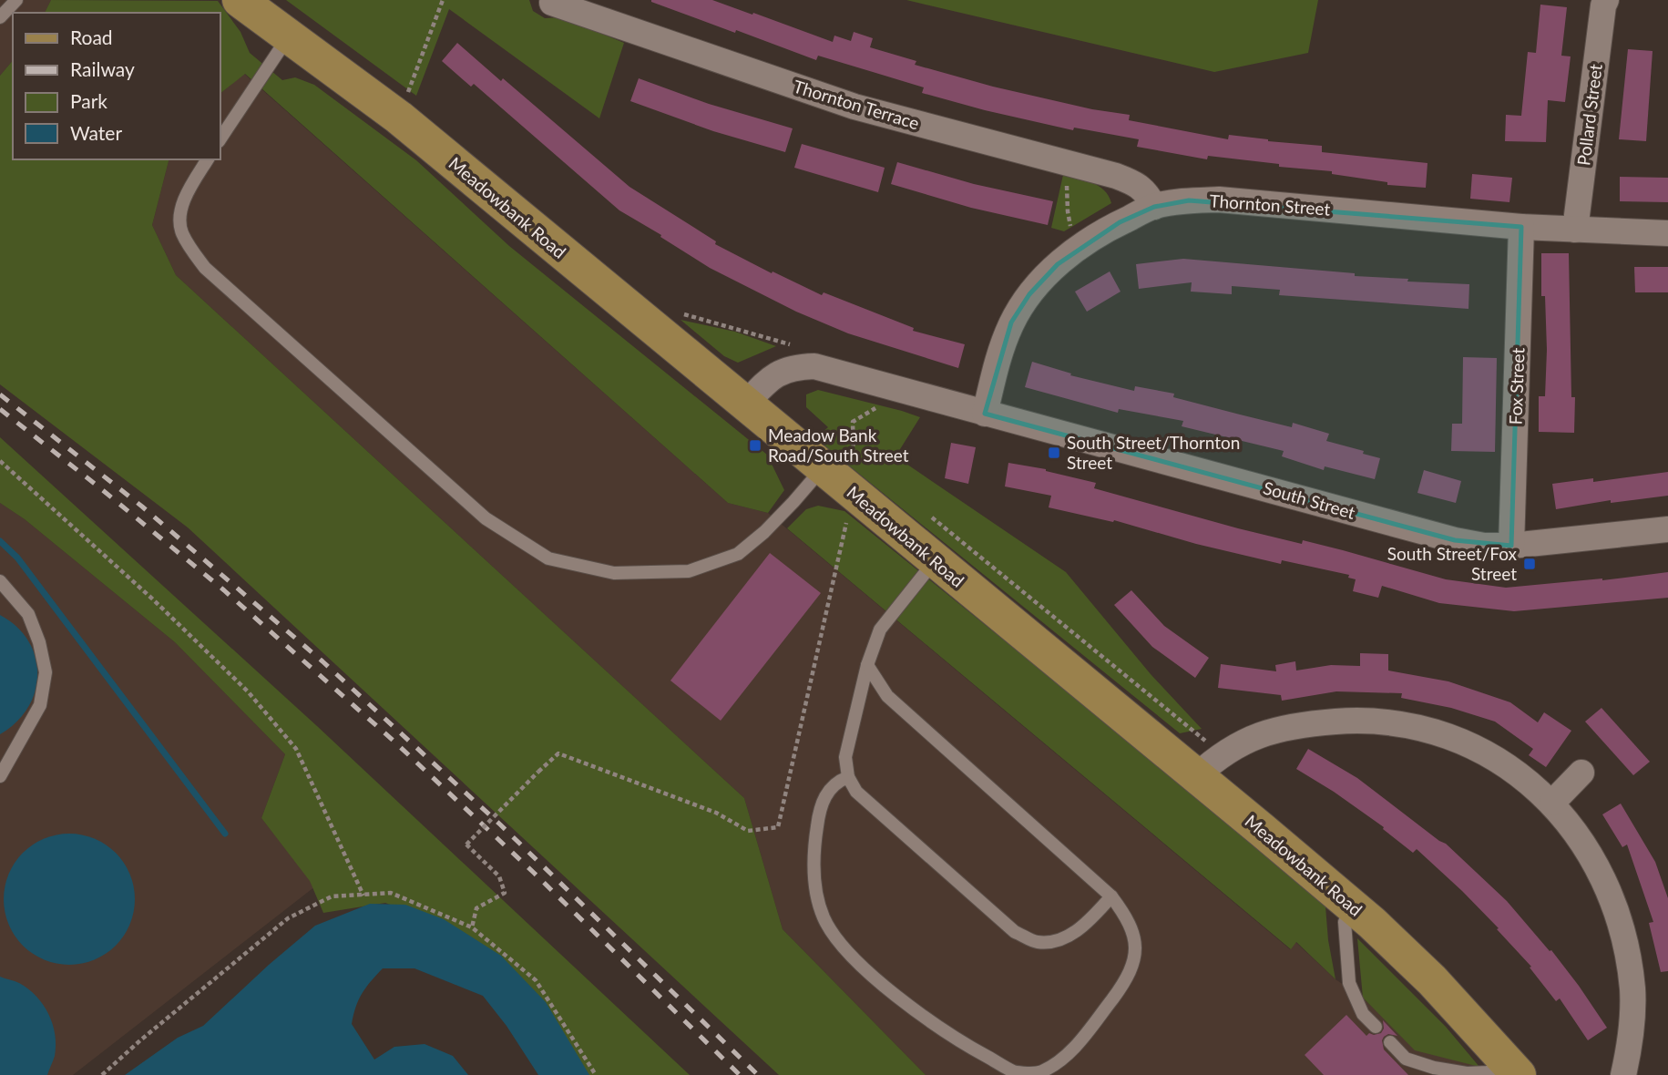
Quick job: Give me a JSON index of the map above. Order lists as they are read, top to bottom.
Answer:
{
  "streets": {
    "main road": ["Meadowbank Road"],
    "street": [
      "Thornton Terrace",
      "Pollard Street",
      "Thornton Street",
      "Fox Street",
      "South Street"
    ]
  },
  "crossings": [
    ["Thornton Terrace", "Thornton Street"],
    ["Pollard Street", "Thornton Street"],
    ["Thornton Street", "Fox Street"],
    ["Thornton Street", "South Street"],
    ["Meadowbank Road", "South Street"],
    ["Fox Street", "South Street"]
  ],
  "places": {
    "transit": ["Meadow Bank Road/South Street", "South Street/Thornton Street", "South Street/Fox Street"]
  },
  "legend": [
    "Road",
    "Railway",
    "Park",
    "Water"
  ]
}
